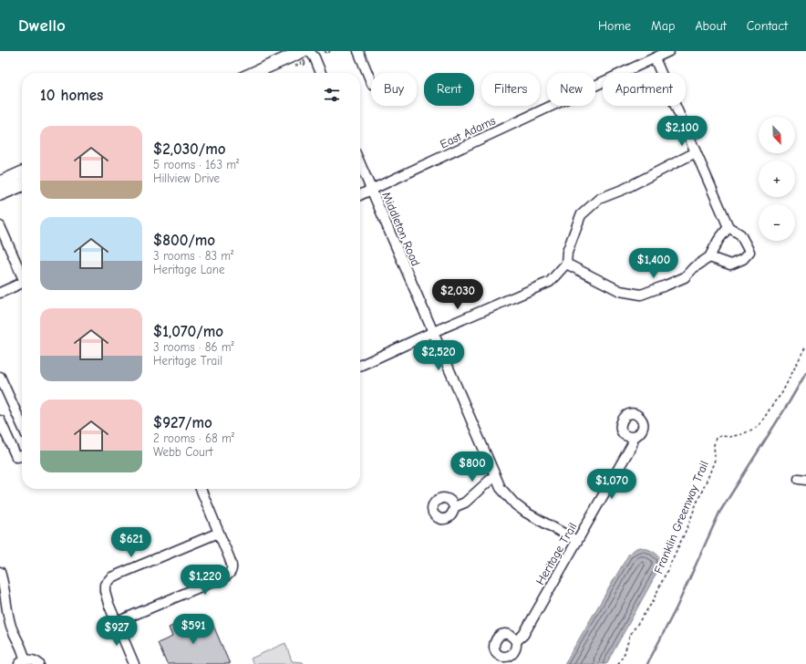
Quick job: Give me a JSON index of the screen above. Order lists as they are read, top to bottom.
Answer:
{
  "streets": {
    "street": ["East Adams", "Middleton Road", "Heritage Trail"],
    "path": ["Franklin Greenway Trail"]
  },
  "crossings": [
    ["East Adams", "Middleton Road"],
    ["Middleton Road", "Heritage Trail"]
  ],
  "north": "bottom right",
  "page": {
    "header": "Dwello",
    "nav": [
      "Home",
      "Map",
      "About",
      "Contact"
    ],
    "chip": [
      "Buy",
      "Rent",
      "Filters",
      "New",
      "Apartment"
    ],
    "heading": "10 homes",
    "price": [
      "$2,100",
      "$1,400",
      "$2,030",
      "$2,520",
      "$800",
      "$1,070",
      "$621",
      "$1,220",
      "$591",
      "$927"
    ],
    "map_buttons": ["+", "−"],
    "list": [
      {
        "name": "$2,030/mo",
        "note": "5 rooms · 163 m² · Hillview Drive"
      },
      {
        "name": "$800/mo",
        "note": "3 rooms · 83 m² · Heritage Lane"
      },
      {
        "name": "$1,070/mo",
        "note": "3 rooms · 86 m² · Heritage Trail"
      },
      {
        "name": "$927/mo",
        "note": "2 rooms · 68 m² · Webb Court"
      }
    ]
  }
}
